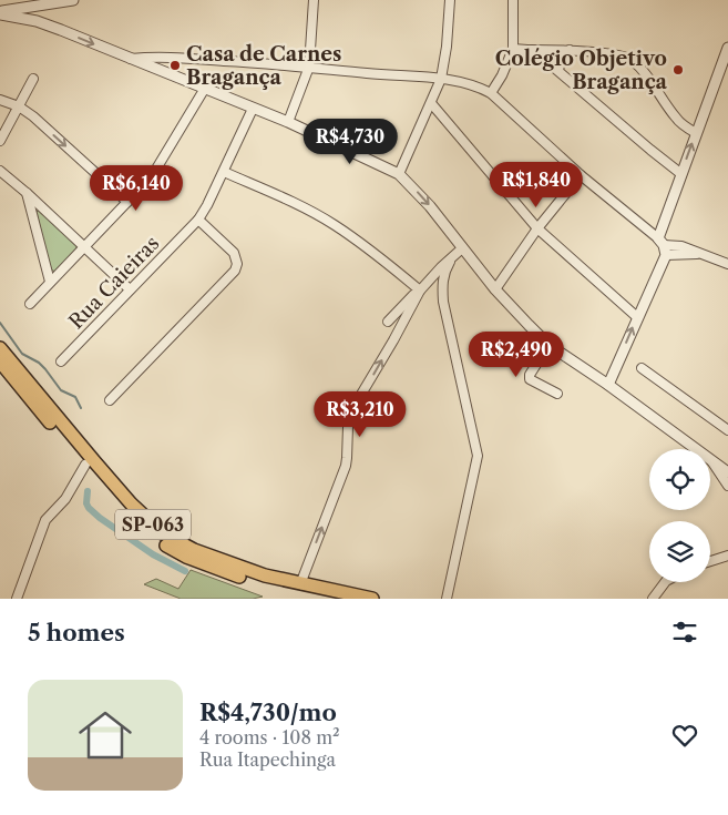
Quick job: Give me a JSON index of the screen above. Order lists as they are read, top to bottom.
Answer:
{
  "streets": {
    "main road": ["SP-063"],
    "street": ["Rua Caieiras"]
  },
  "places": ["Casa de Carnes Bragança", "Colégio Objetivo Bragança"],
  "page": {
    "price": [
      "R$4,730",
      "R$1,840",
      "R$6,140",
      "R$2,490",
      "R$3,210"
    ],
    "heading": "5 homes",
    "list": [
      {
        "name": "R$4,730/mo",
        "note": "4 rooms · 108 m² · Rua Itapechinga"
      }
    ]
  }
}
